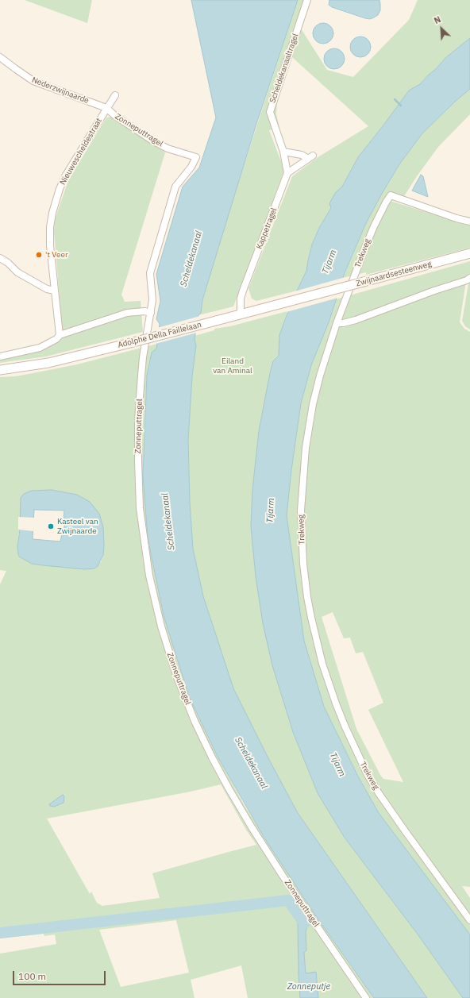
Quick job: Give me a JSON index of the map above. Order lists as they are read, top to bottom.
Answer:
{
  "streets": {
    "main road": ["Zwijnaardsesteenweg", "Adolphe Della Faillelaan"],
    "street": [
      "Scheldekanaaltragel",
      "Nederzwijnaarde",
      "Zonneputtragel",
      "Nieuwescheldestraat",
      "Kappetragel",
      "Trekweg"
    ]
  },
  "crossings": [
    ["Scheldekanaaltragel", "Kappetragel"],
    ["Nederzwijnaarde", "Zonneputtragel"],
    ["Nederzwijnaarde", "Nieuwescheldestraat"],
    ["Zonneputtragel", "Nieuwescheldestraat"],
    ["Kappetragel", "Adolphe Della Faillelaan"],
    ["Zwijnaardsesteenweg", "Adolphe Della Faillelaan"]
  ],
  "water": ["Scheldekanaal", "Tijarm", "Zonneputje"],
  "parks": ["Eiland van Aminal"],
  "places": ["'t Veer", "Kasteel van Zwijnaarde"],
  "scale_bar": "100 m",
  "north": "top left"
}
